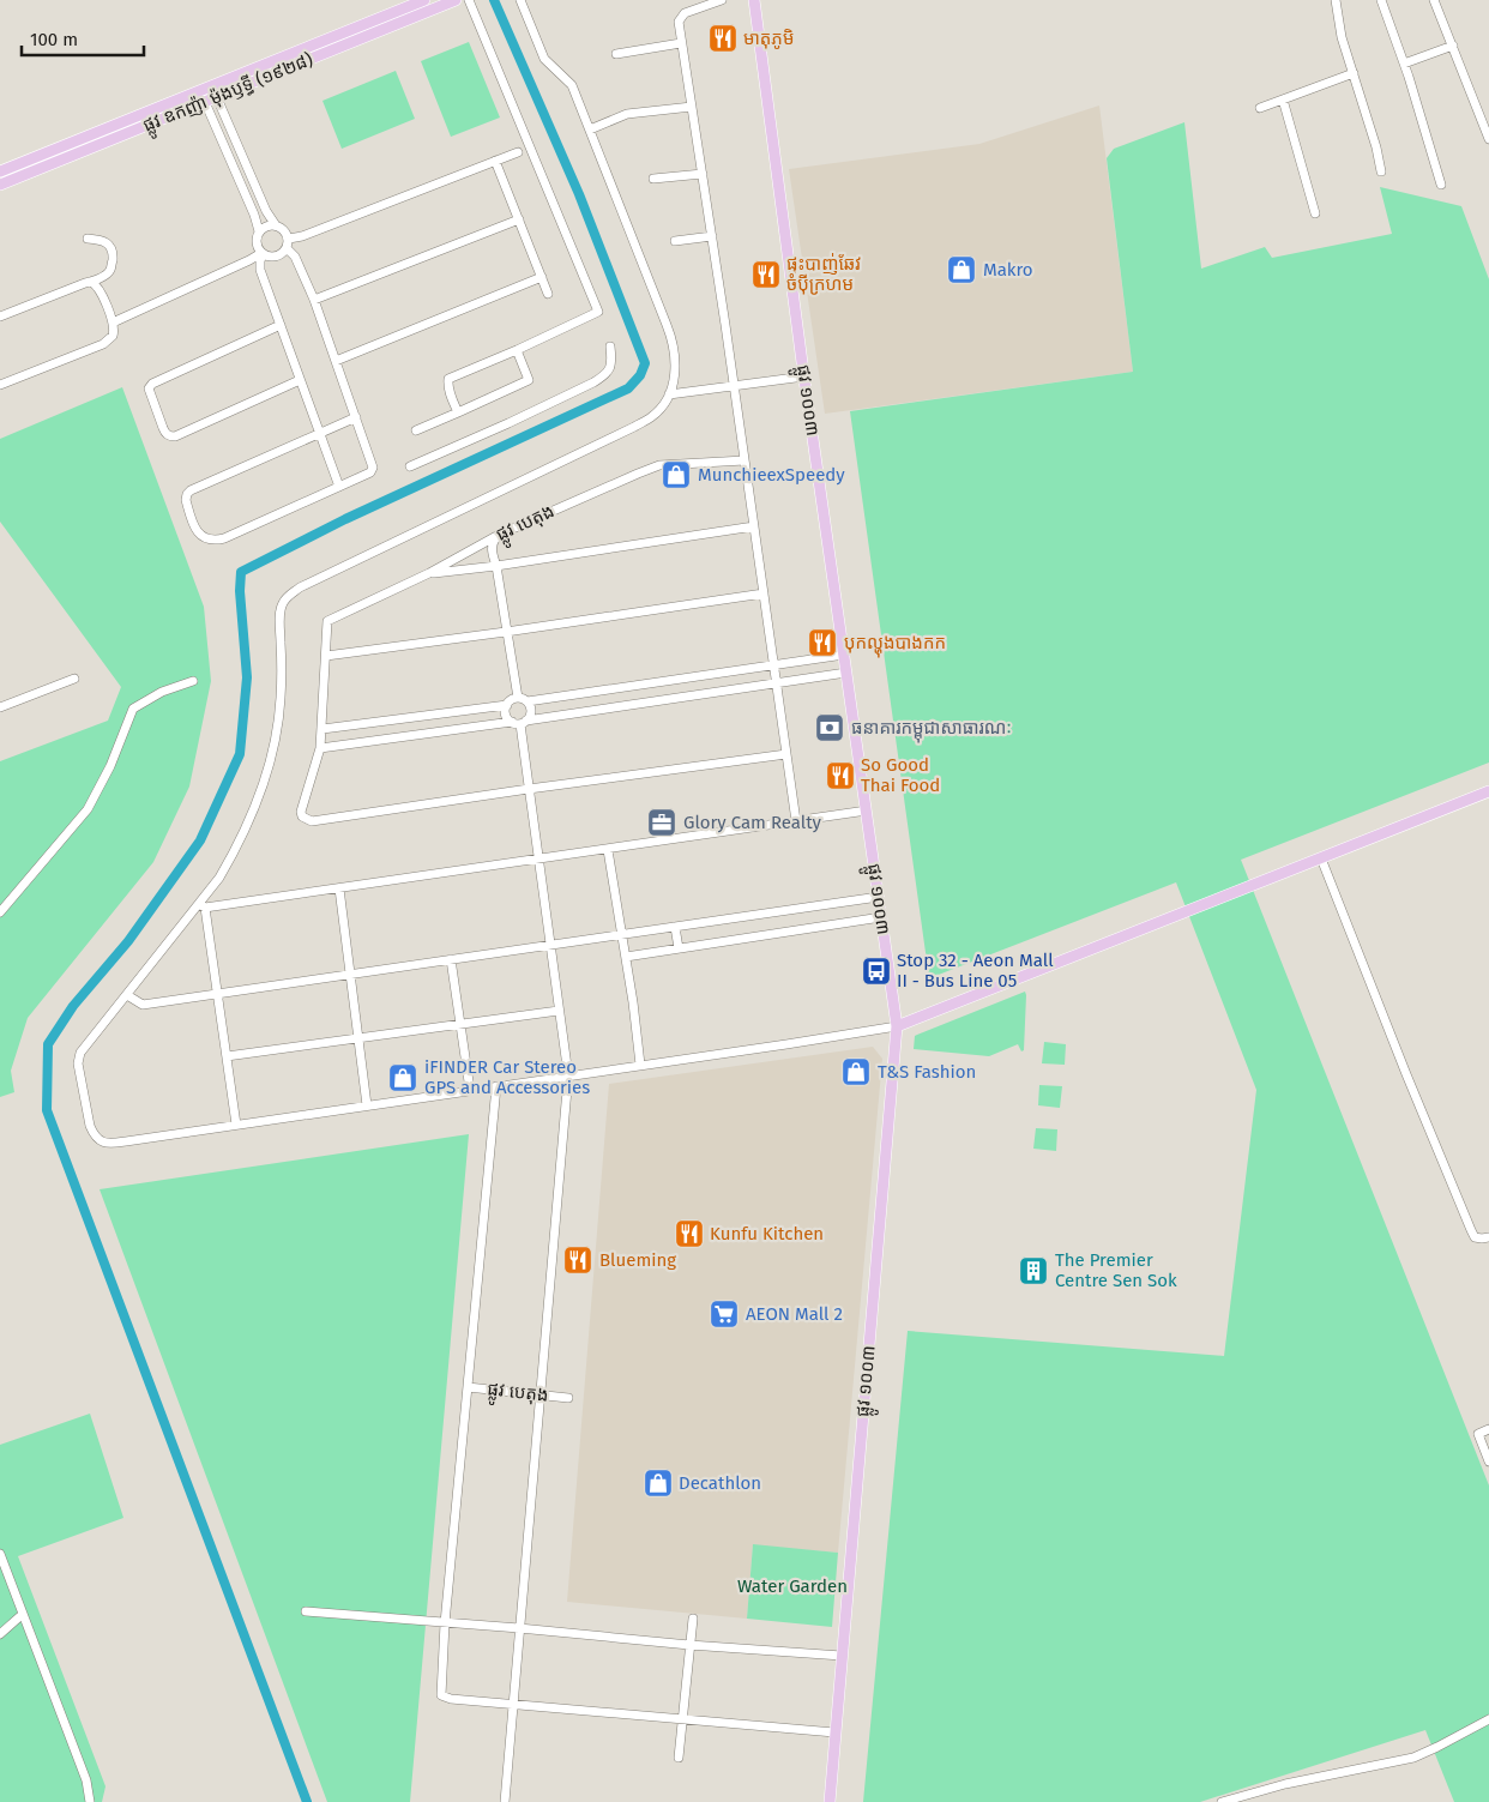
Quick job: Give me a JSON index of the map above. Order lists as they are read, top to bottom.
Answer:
{
  "streets": {
    "main road": ["ផ្លូវ ឧកញ៉ា ម៉ុងឫទ្ធី (១៩២៨)", "ផ្លូវ ១០០៣"],
    "street": ["ផ្លូវ បេតុង"]
  },
  "parks": ["Water Garden"],
  "places": {
    "restaurant": [
      "មាតុភូមិ",
      "ផ្ទះបាញ់ឆែវ ចំប៉ីក្រហម",
      "បុកល្ហុងបាងកក",
      "So Good Thai Food",
      "Kunfu Kitchen",
      "Blueming"
    ],
    "shop": [
      "Makro",
      "MunchieexSpeedy",
      "T&S Fashion",
      "iFINDER Car Stereo GPS and Accessories",
      "Decathlon"
    ],
    "bank": ["ធនាគារកម្ពុជាសាធារណៈ"],
    "office": ["Glory Cam Realty"],
    "bus stop": ["Stop 32 - Aeon Mall II - Bus Line 05"],
    "building": ["The Premier Centre Sen Sok"],
    "supermarket": ["AEON Mall 2"]
  },
  "scale_bar": "100 m"
}
